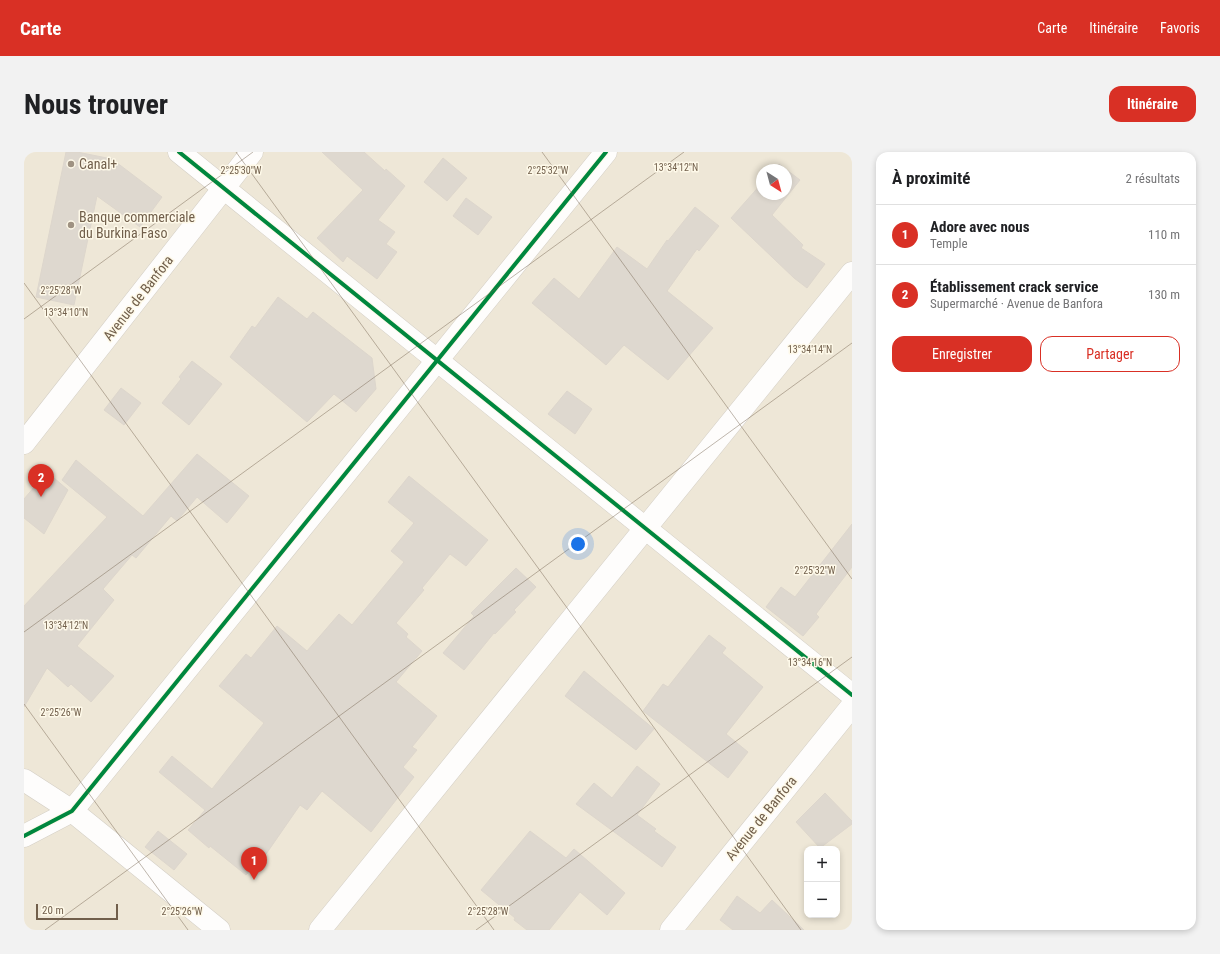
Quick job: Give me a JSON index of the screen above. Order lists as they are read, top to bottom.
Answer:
{
  "streets": {
    "street": ["Avenue de Banfora"]
  },
  "places": ["Canal+", "Banque commerciale du Burkina Faso"],
  "scale_bar": "20 m",
  "north": "bottom right",
  "page": {
    "header": "Carte",
    "nav": ["Carte", "Itinéraire", "Favoris"],
    "buttons": [
      "Itinéraire",
      ["Enregistrer", "Partager"]
    ],
    "title": "Nous trouver",
    "heading": ["À proximité", "2 résultats"],
    "list": [
      {
        "mark": "1",
        "name": "Adore avec nous",
        "note": "Temple",
        "value": "110 m"
      },
      {
        "mark": "2",
        "name": "Établissement crack service",
        "note": "Supermarché · Avenue de Banfora",
        "value": "130 m"
      }
    ],
    "pins": ["2", "1"],
    "map_buttons": ["+", "−"],
    "scale": "20 m"
  },
  "coordinates": [
    "13°34'12\"N",
    "2°25'30\"W",
    "2°25'32\"W",
    "2°25'28\"W",
    "13°34'10\"N",
    "13°34'14\"N",
    "13°34'16\"N",
    "2°25'26\"W"
  ]
}
